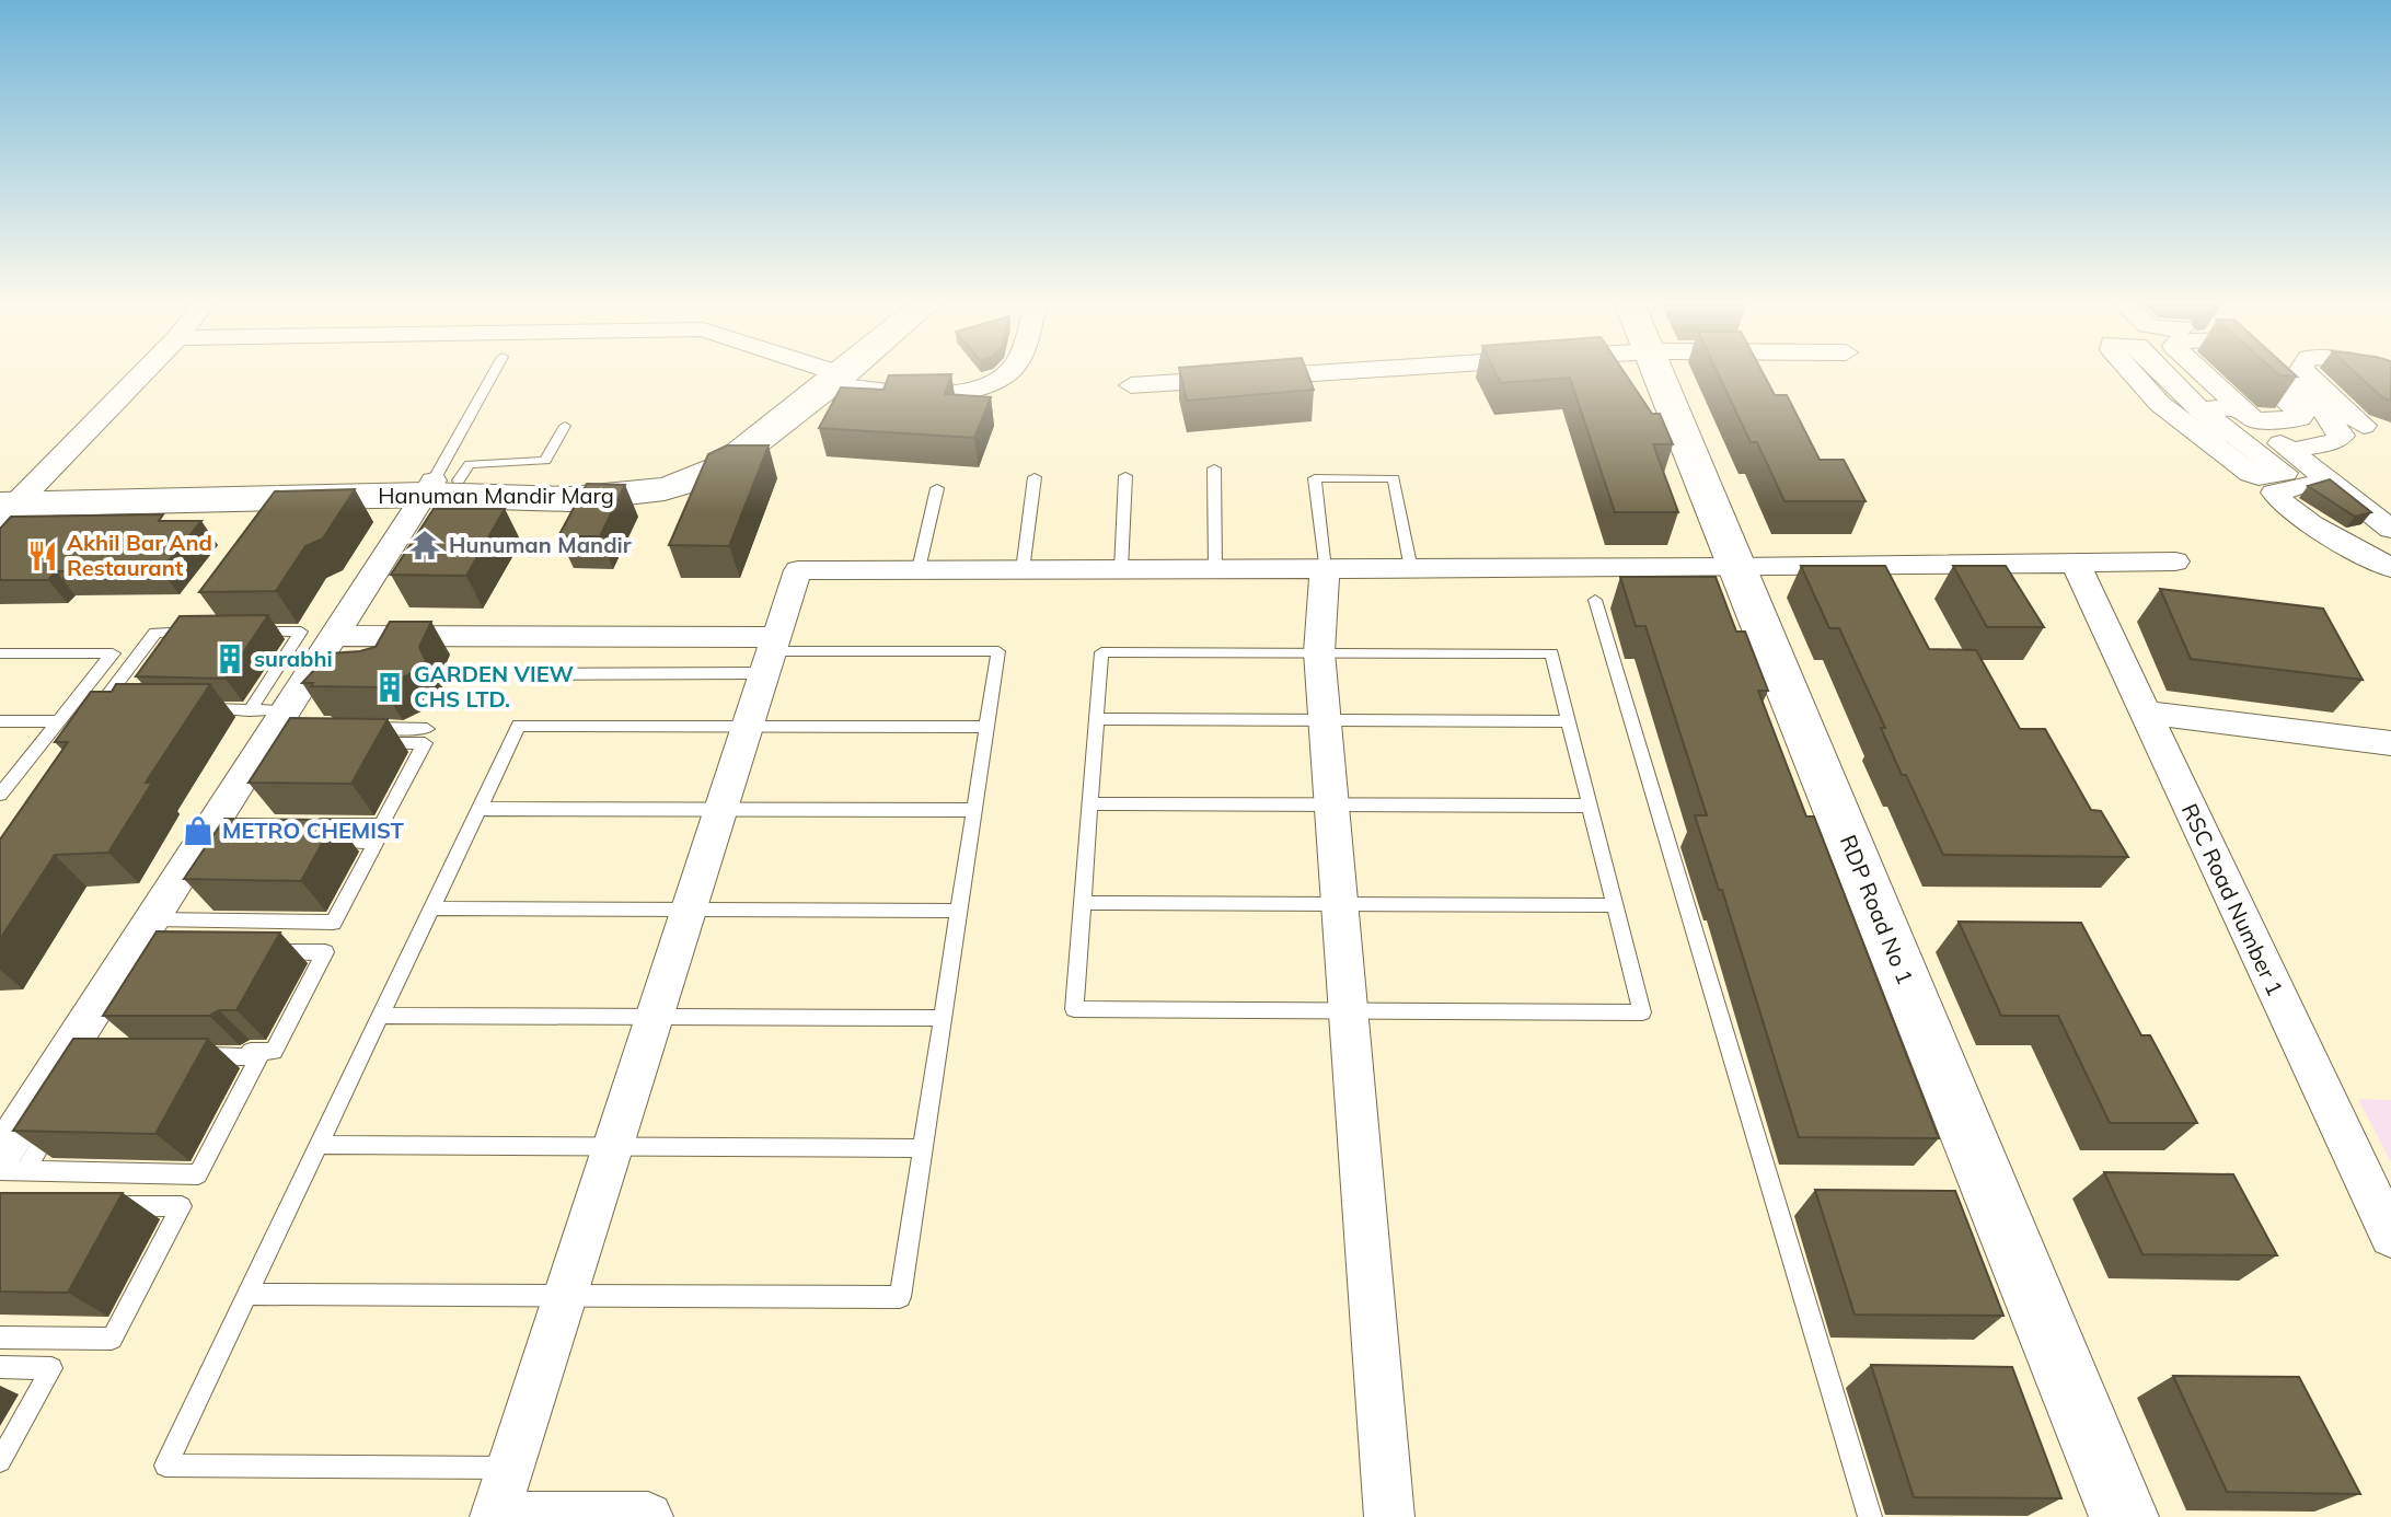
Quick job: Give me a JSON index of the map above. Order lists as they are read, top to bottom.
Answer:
{
  "streets": {
    "street": ["Hanuman Mandir Marg", "RSC Road Number 1", "RDP Road No 1"]
  },
  "places": {
    "temple": ["Hunuman Mandir"],
    "restaurant": ["Akhil Bar And Restaurant"],
    "building": ["surabhi", "GARDEN VIEW CHS LTD."],
    "shop": ["METRO CHEMIST"]
  }
}
